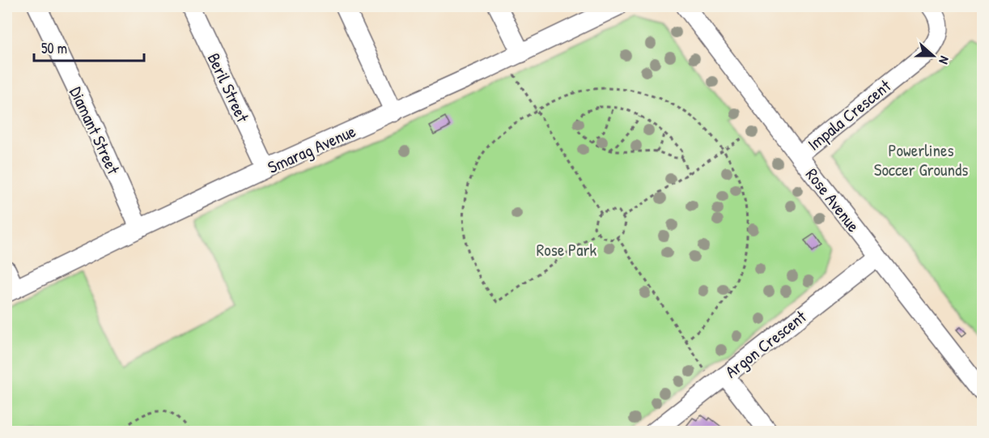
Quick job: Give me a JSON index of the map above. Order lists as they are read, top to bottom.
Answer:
{
  "streets": {
    "street": [
      "Beril Street",
      "Impala Crescent",
      "Diamant Street",
      "Smarag Avenue",
      "Rose Avenue",
      "Argon Crescent"
    ]
  },
  "crossings": [
    ["Beril Street", "Smarag Avenue"],
    ["Impala Crescent", "Rose Avenue"],
    ["Diamant Street", "Smarag Avenue"],
    ["Rose Avenue", "Argon Crescent"]
  ],
  "parks": ["Powerlines Soccer Grounds", "Rose Park"],
  "scale_bar": "50 m",
  "north": "right"
}
